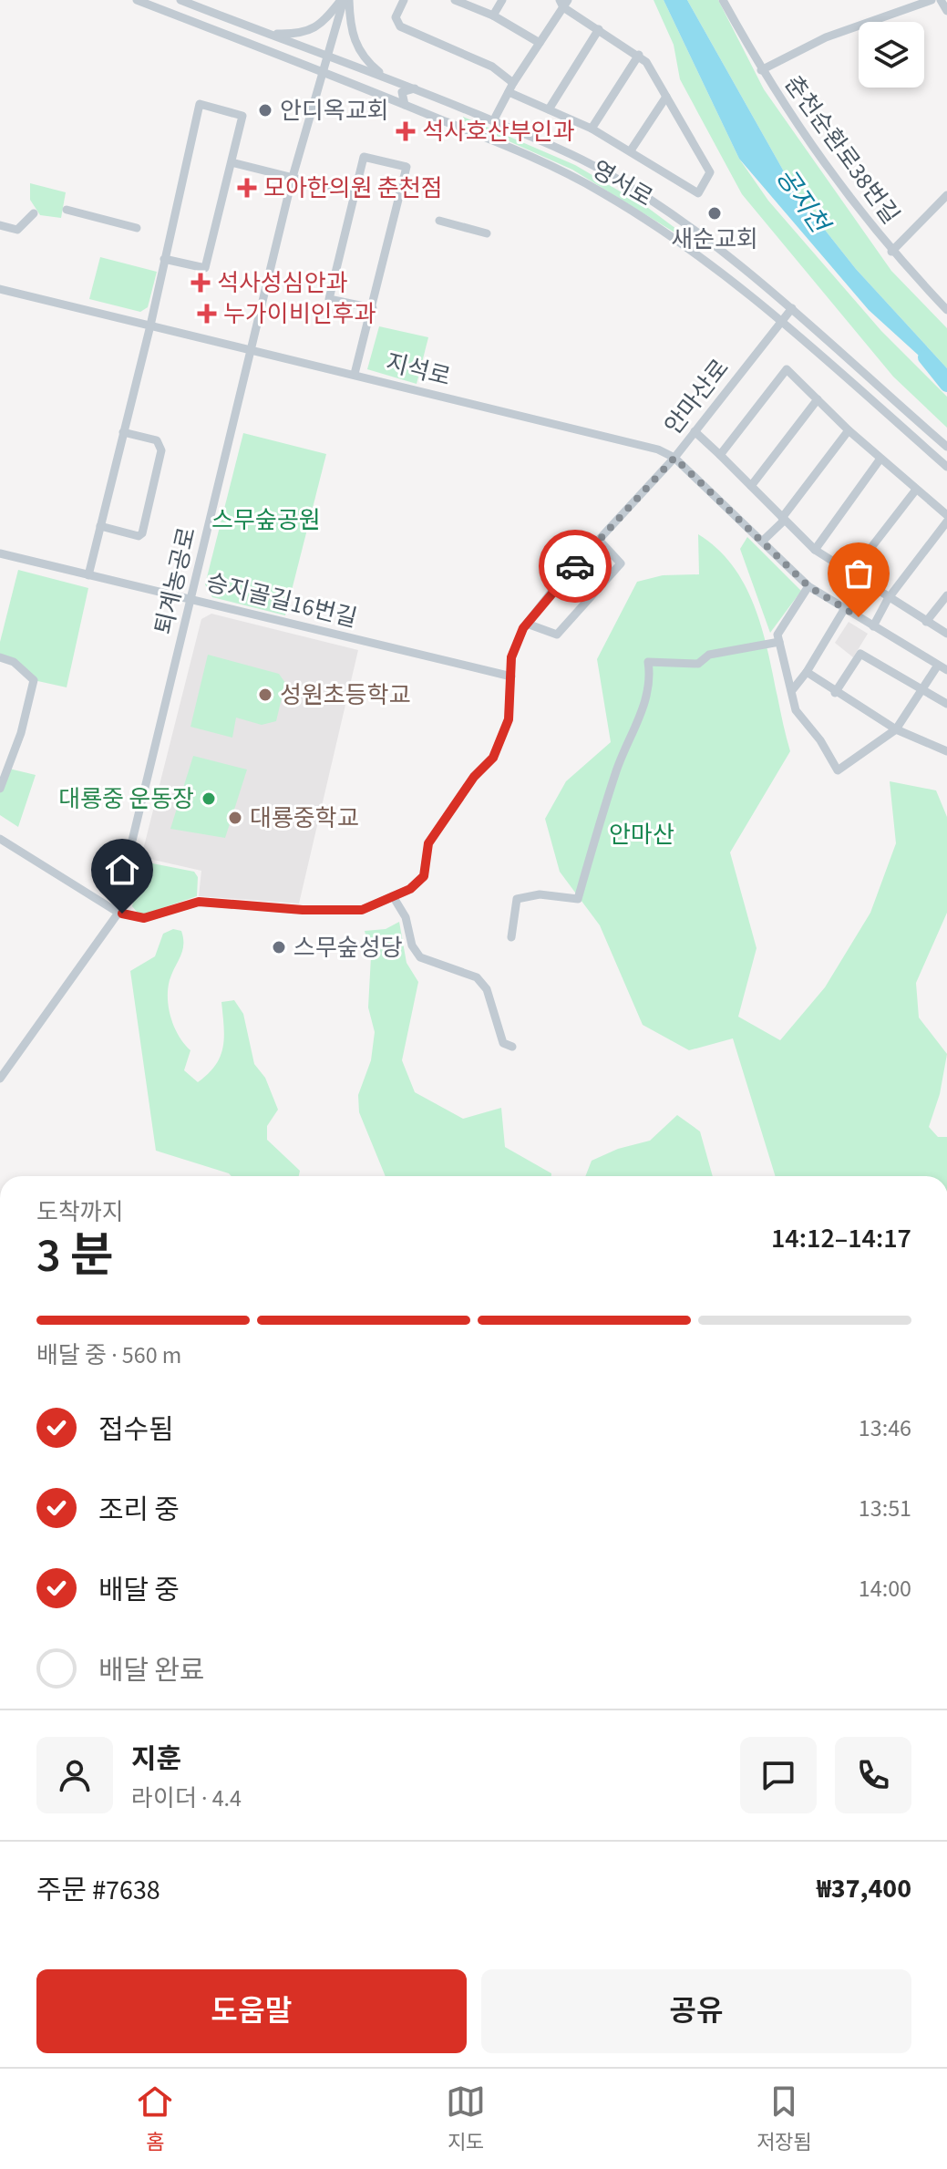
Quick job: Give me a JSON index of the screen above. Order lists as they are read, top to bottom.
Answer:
{
  "streets": {
    "street": [
      "춘천순환로38번길",
      "영서로",
      "지석로",
      "안마산로",
      "퇴계농공로",
      "승지골길16번길"
    ]
  },
  "crossings": [
    ["영서로", "안마산로"],
    ["영서로", "퇴계농공로"],
    ["지석로", "안마산로"],
    ["지석로", "퇴계농공로"],
    ["안마산로", "퇴계농공로"],
    ["안마산로", "승지골길16번길"],
    ["퇴계농공로", "승지골길16번길"]
  ],
  "water": ["공지천"],
  "parks": ["스무숲공원", "안마산"],
  "places": {
    "other": [
      "안디옥교회",
      "새순교회",
      "성원초등학교",
      "대룡중 운동장",
      "대룡중학교",
      "스무숲성당"
    ],
    "health": [
      "석사호산부인과",
      "모아한의원 춘천점",
      "석사성심안과",
      "누가이비인후과"
    ]
  },
  "page": {
    "heading": ["3 분", "도착까지", "14:12–14:17"],
    "panel": [
      "지훈",
      "라이더 · 4.4",
      "주문 #7638",
      "₩37,400"
    ],
    "bar": "배달 중 · 560 m",
    "list": [
      ["접수됨", "13:46"],
      ["조리 중", "13:51"],
      ["배달 중", "14:00"],
      "배달 완료"
    ],
    "buttons": ["도움말", "공유"],
    "tabs": ["홈", "지도", "저장됨"]
  }
}
